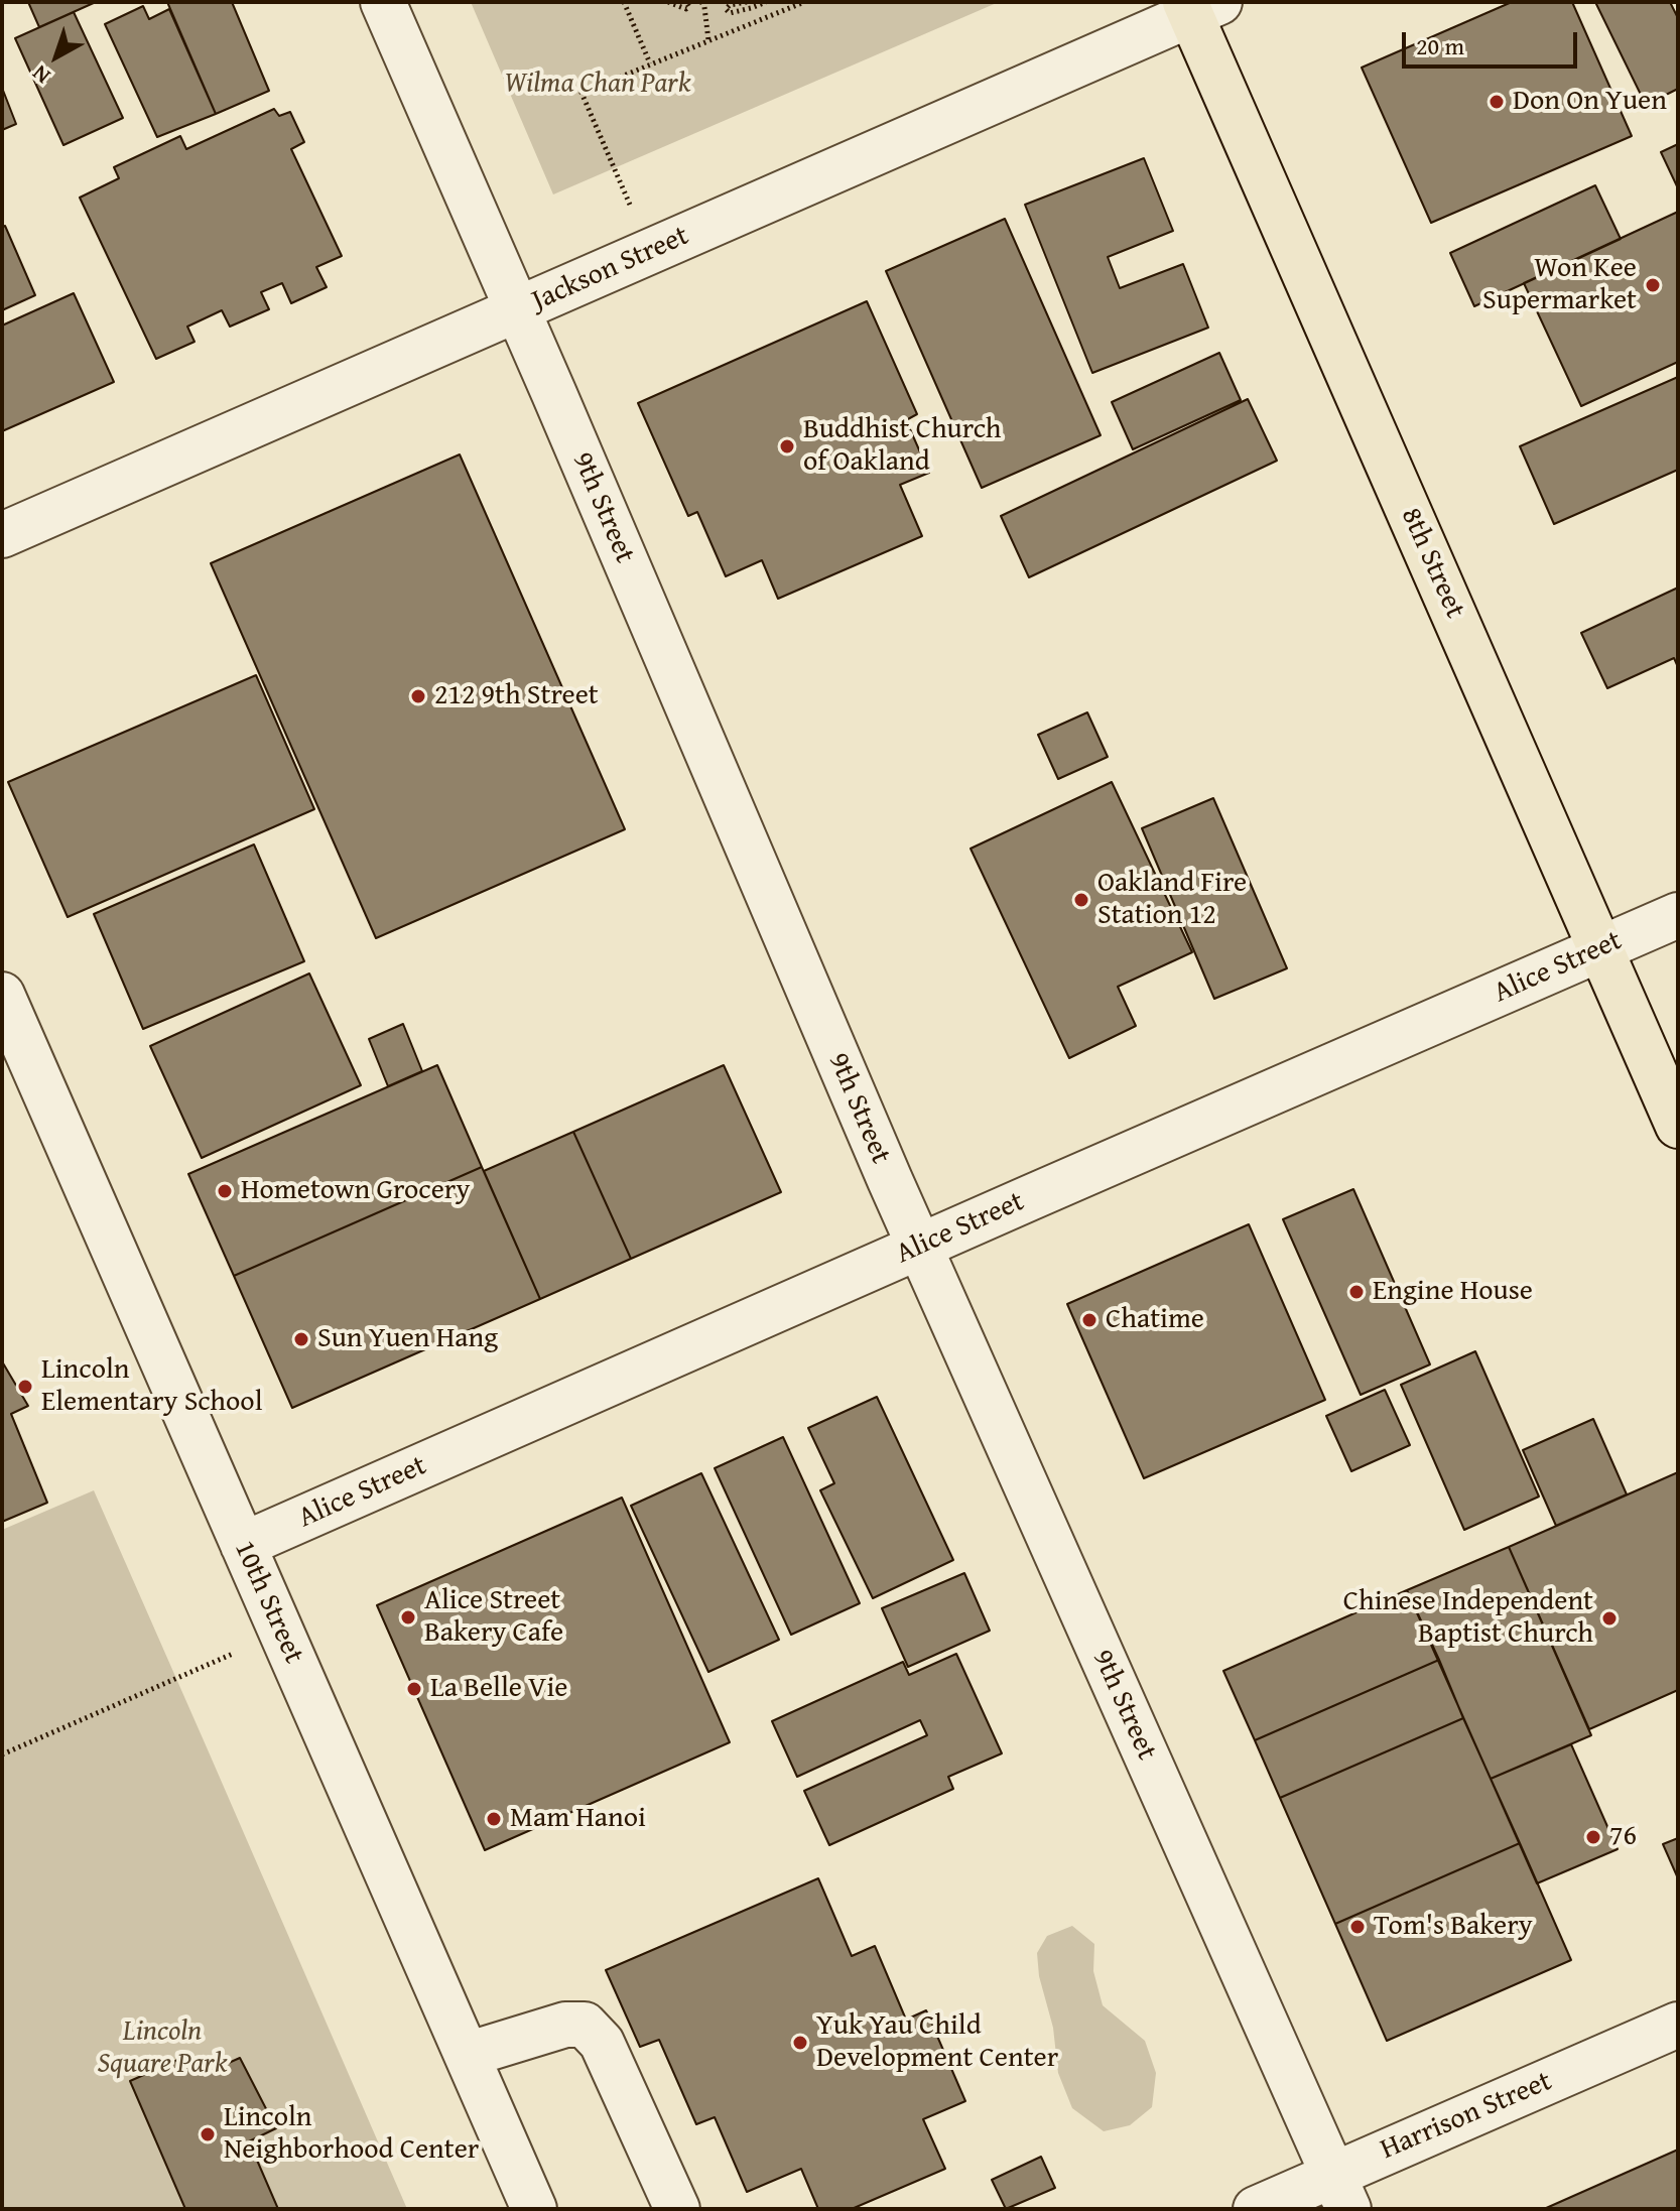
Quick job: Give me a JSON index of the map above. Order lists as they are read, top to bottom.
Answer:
{
  "streets": {
    "main road": ["8th Street"],
    "street": [
      "Jackson Street",
      "9th Street",
      "Alice Street",
      "10th Street",
      "Harrison Street"
    ]
  },
  "crossings": [
    ["Jackson Street", "9th Street"],
    ["Jackson Street", "8th Street"],
    ["9th Street", "Alice Street"],
    ["9th Street", "Harrison Street"],
    ["8th Street", "Alice Street"],
    ["Alice Street", "10th Street"]
  ],
  "parks": ["Wilma Chan Park", "Lincoln Square Park"],
  "places": [
    "Don On Yuen",
    "Won Kee Supermarket",
    "Buddhist Church of Oakland",
    "212 9th Street",
    "Oakland Fire Station 12",
    "Hometown Grocery",
    "Engine House",
    "Chatime",
    "Sun Yuen Hang",
    "Lincoln Elementary School",
    "Alice Street Bakery Cafe",
    "Chinese Independent Baptist Church",
    "La Belle Vie",
    "Mam Hanoi",
    "76",
    "Tom's Bakery",
    "Yuk Yau Child Development Center",
    "Lincoln Neighborhood Center"
  ],
  "scale_bar": "20 m",
  "north": "bottom left"
}
